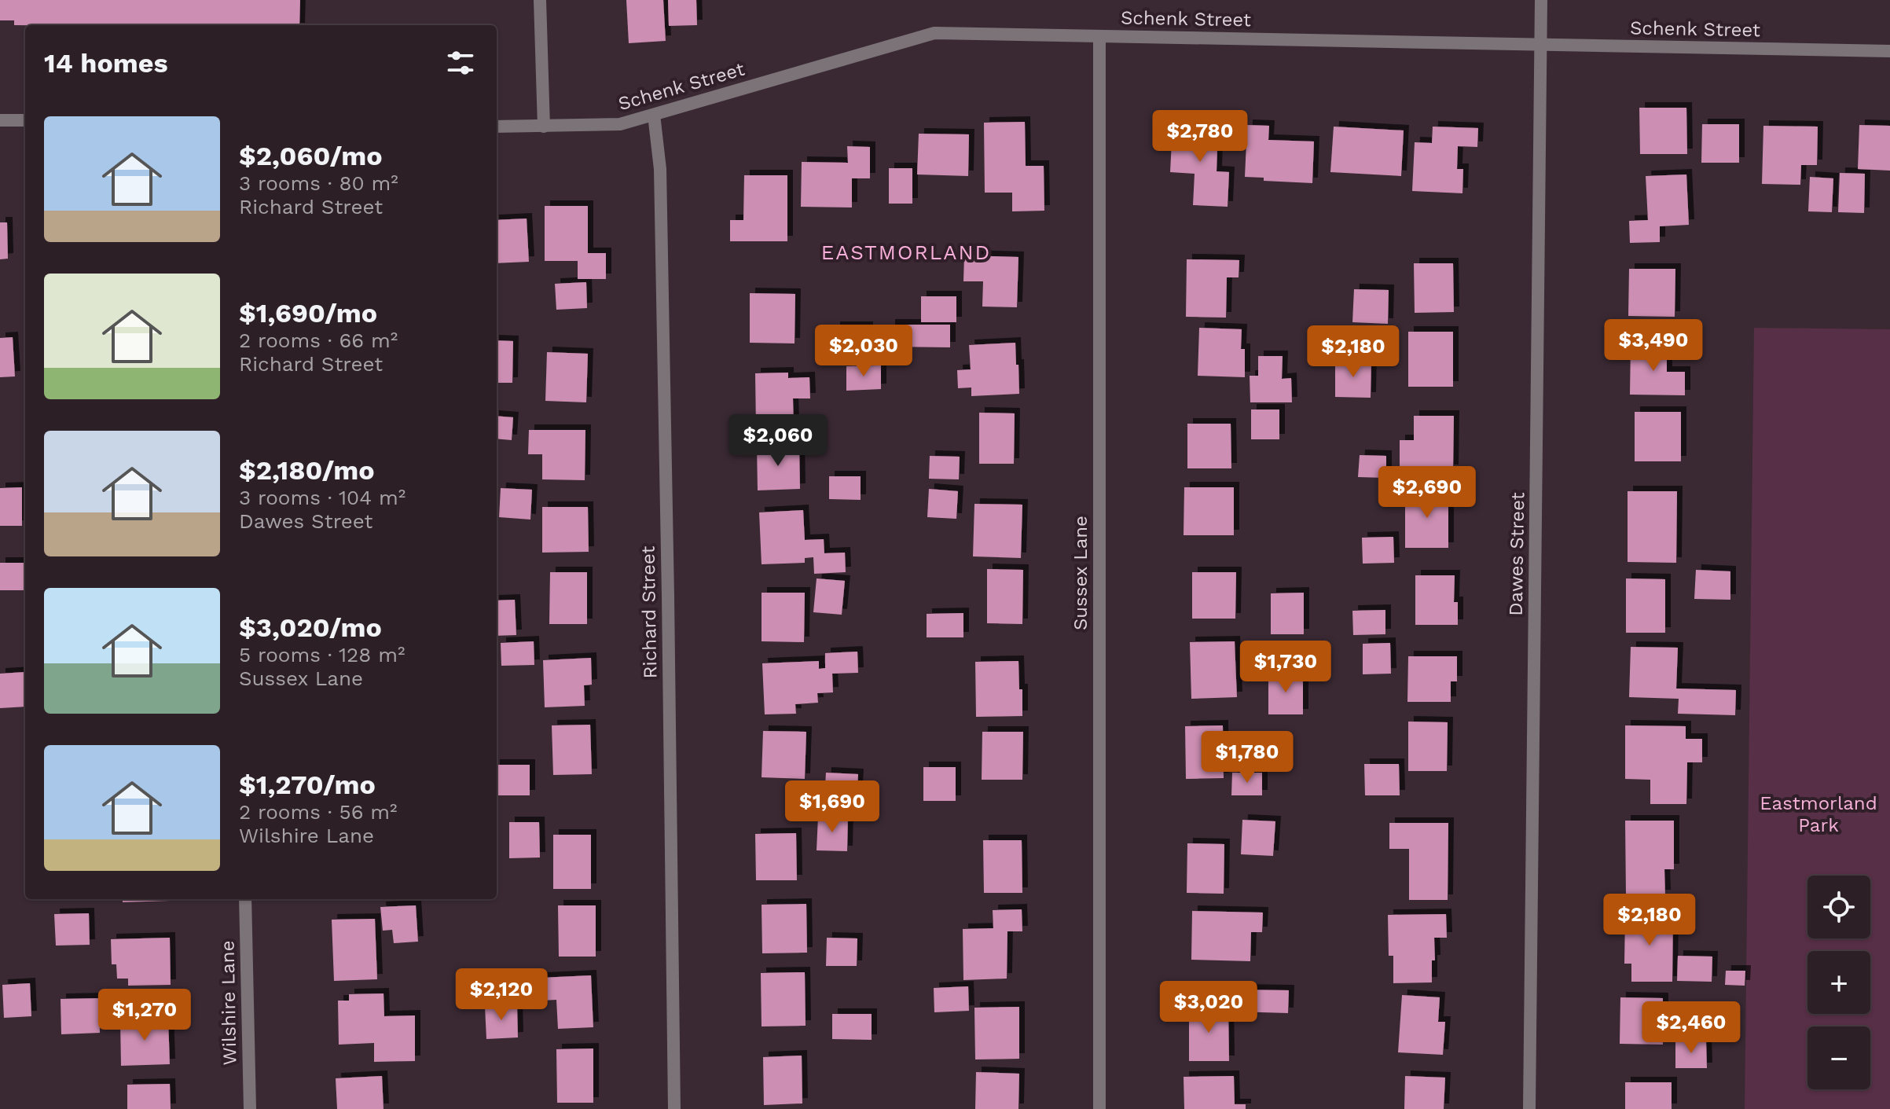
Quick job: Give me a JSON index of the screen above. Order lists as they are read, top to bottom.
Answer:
{
  "streets": {
    "street": [
      "Schenk Street",
      "Dawes Street",
      "Sussex Lane",
      "Richard Street",
      "Wilshire Lane"
    ]
  },
  "crossings": [
    ["Schenk Street", "Dawes Street"],
    ["Schenk Street", "Sussex Lane"],
    ["Schenk Street", "Richard Street"]
  ],
  "districts": ["EASTMORLAND"],
  "parks": ["Eastmorland Park"],
  "page": {
    "heading": "14 homes",
    "list": [
      {
        "name": "$2,060/mo",
        "note": "3 rooms · 80 m² · Richard Street"
      },
      {
        "name": "$1,690/mo",
        "note": "2 rooms · 66 m² · Richard Street"
      },
      {
        "name": "$2,180/mo",
        "note": "3 rooms · 104 m² · Dawes Street"
      },
      {
        "name": "$3,020/mo",
        "note": "5 rooms · 128 m² · Sussex Lane"
      },
      {
        "name": "$1,270/mo",
        "note": "2 rooms · 56 m² · Wilshire Lane"
      }
    ],
    "price": [
      "$2,780",
      "$3,490",
      "$2,030",
      "$2,180",
      "$2,060",
      "$2,690",
      "$1,730",
      "$1,780",
      "$1,690",
      "$2,180",
      "$2,120",
      "$3,020",
      "$1,270",
      "$2,460"
    ],
    "map_buttons": ["+", "−"]
  }
}
